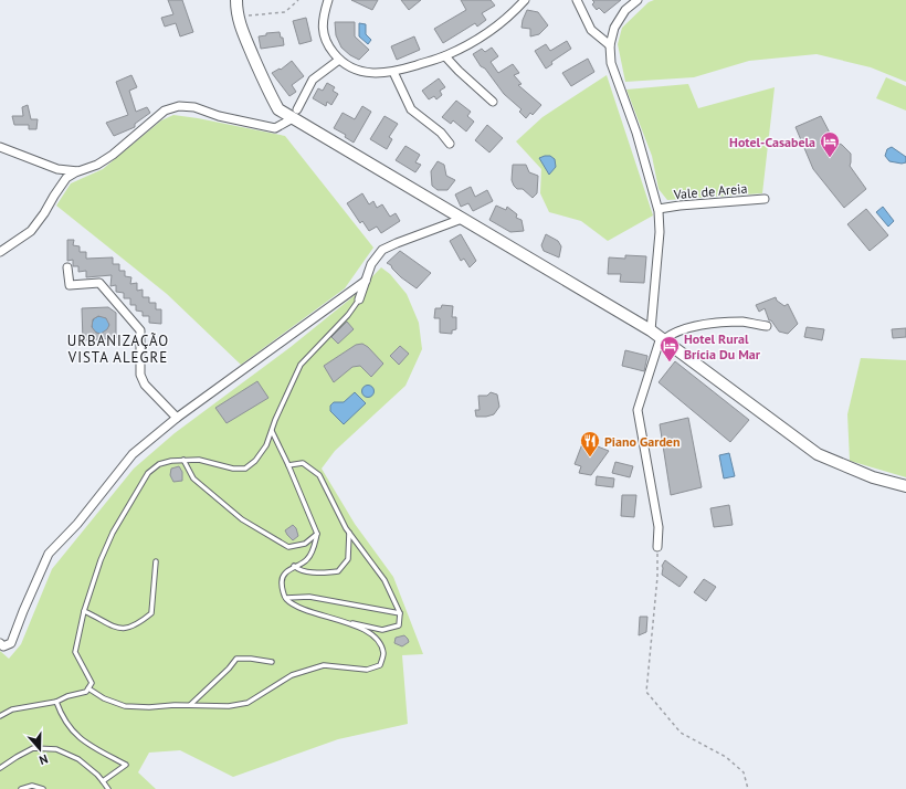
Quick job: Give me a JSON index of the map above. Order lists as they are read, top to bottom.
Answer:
{
  "streets": {
    "street": ["Vale de Areia"]
  },
  "districts": ["URBANIZAÇÃO VISTA ALEGRE"],
  "places": {
    "hotel": ["Hotel-Casabela", "Hotel Rural Brícia Du Mar"],
    "restaurant": ["Piano Garden"]
  },
  "north": "bottom"
}
